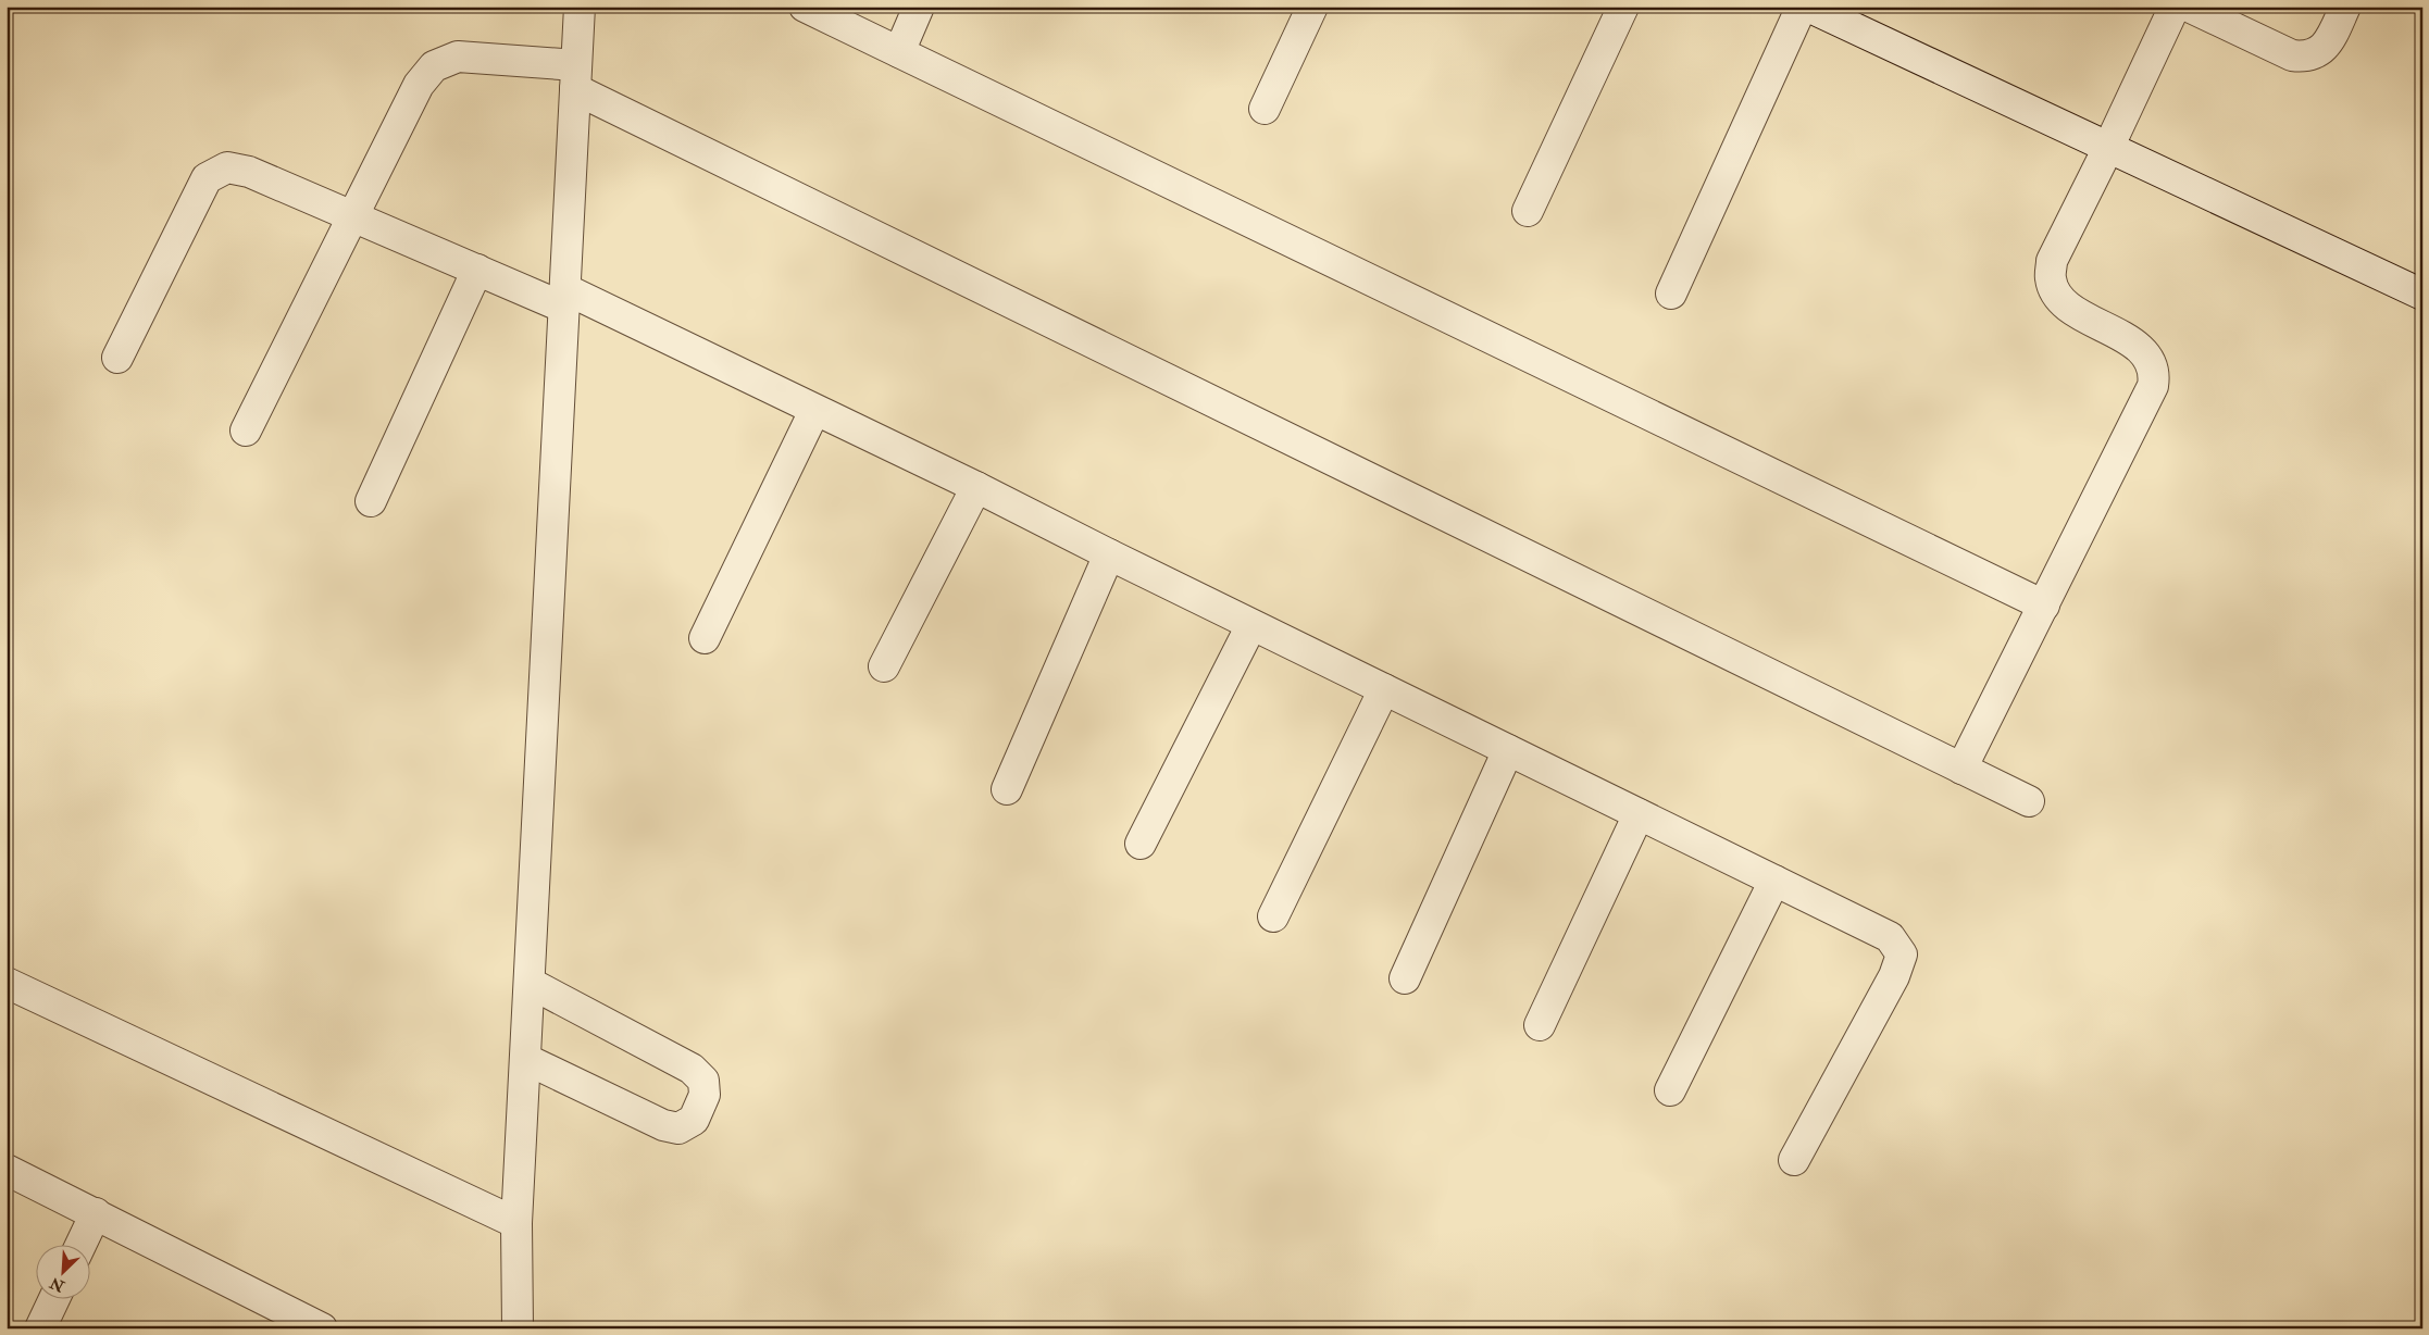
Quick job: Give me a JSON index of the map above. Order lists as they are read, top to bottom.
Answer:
{
  "north": "bottom left"
}
